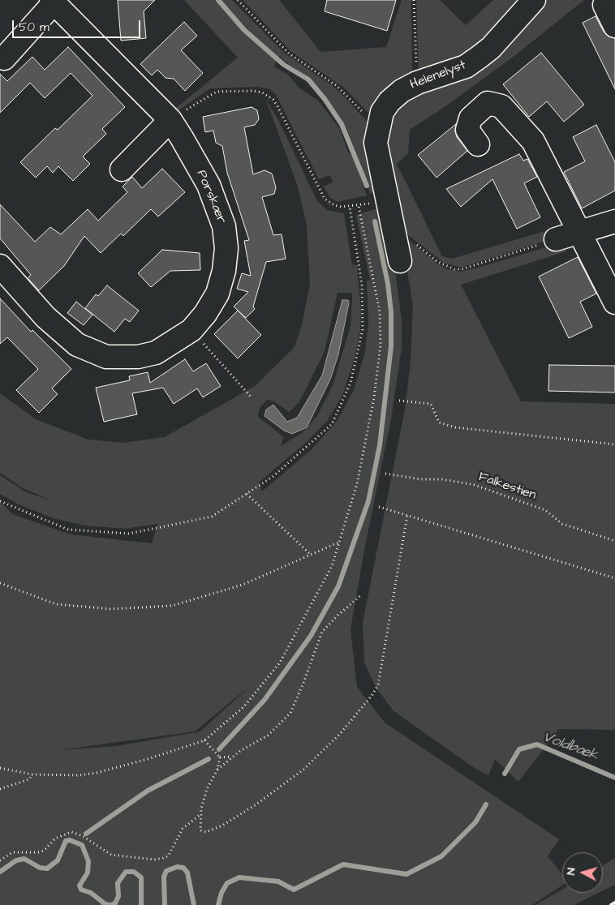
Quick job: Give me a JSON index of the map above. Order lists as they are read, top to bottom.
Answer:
{
  "streets": {
    "street": ["Helenelyst", "Porskær"],
    "path": ["Falkestien"]
  },
  "water": ["Voldbæk"],
  "scale_bar": "50 m",
  "north": "left"
}
